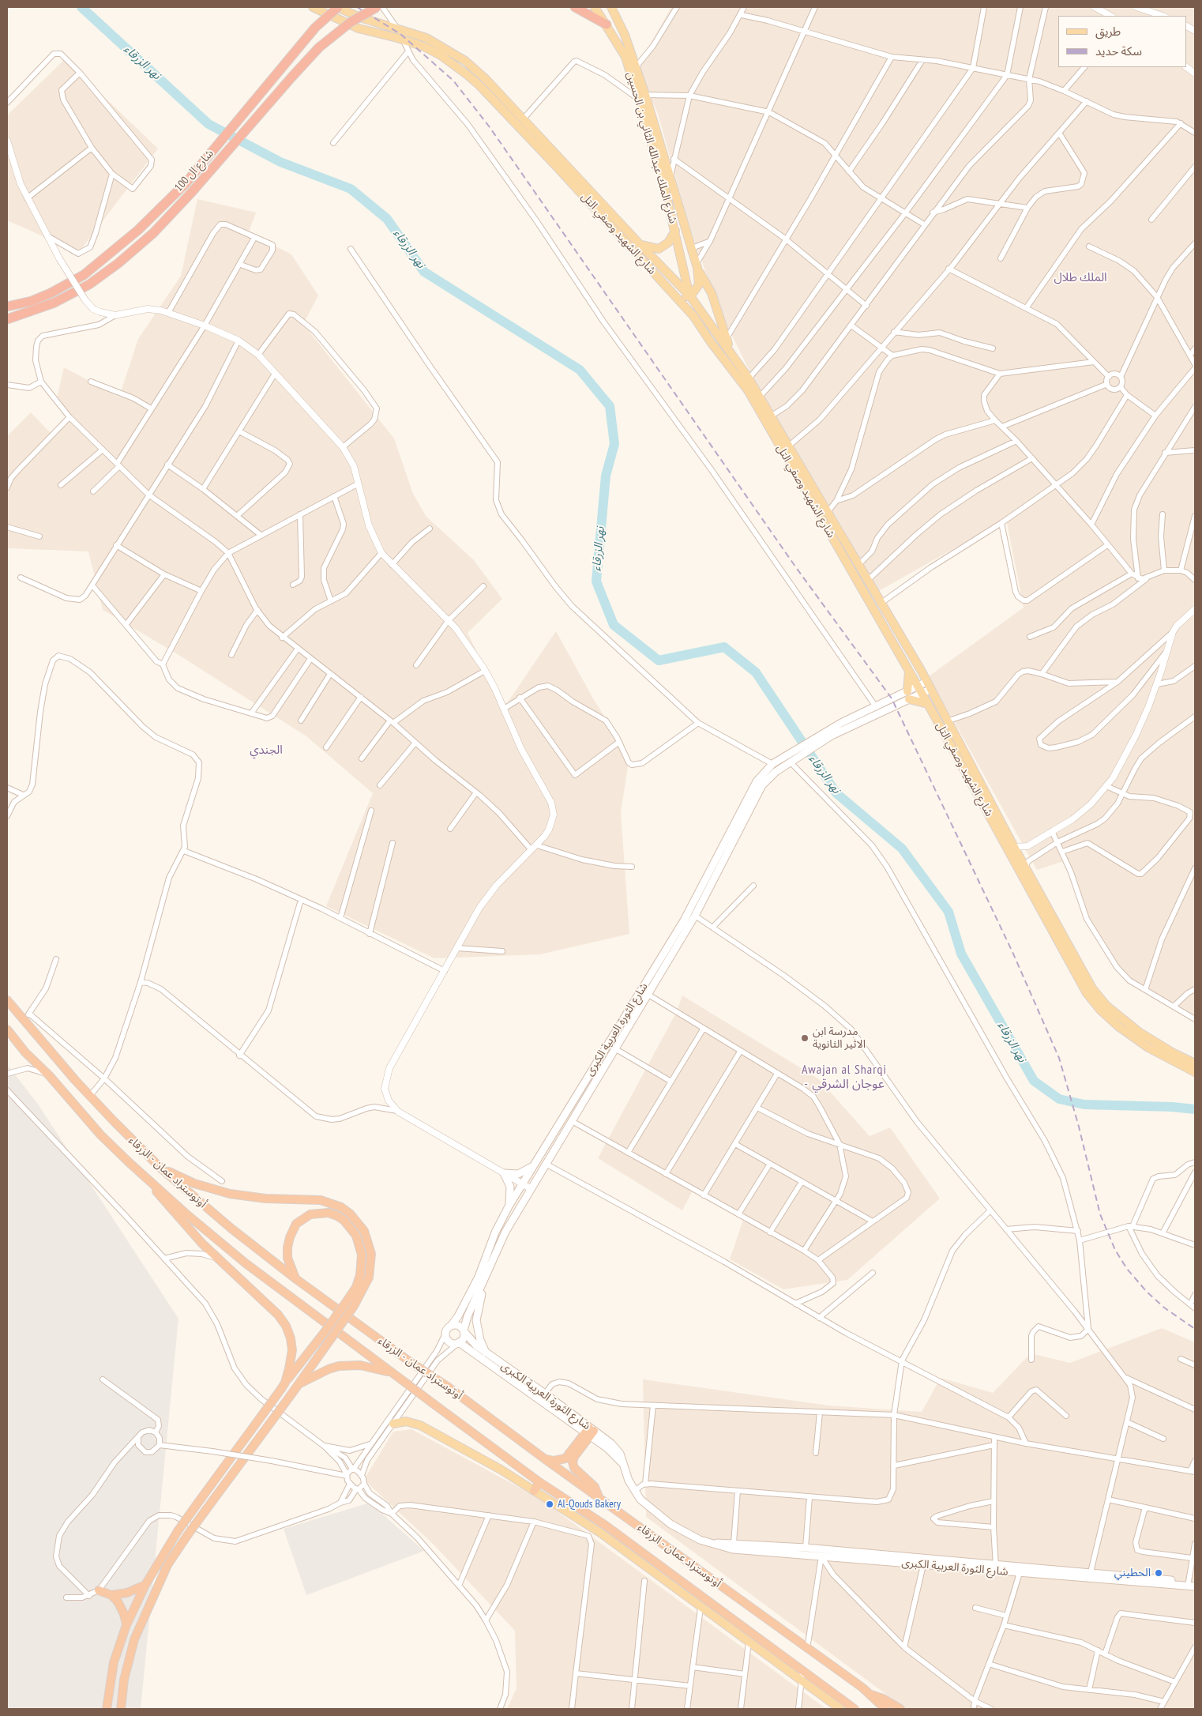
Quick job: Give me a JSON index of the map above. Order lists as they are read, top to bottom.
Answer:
{
  "streets": {
    "highway": ["شارع ال 100", "أوتوستراد عمان - الزرقاء"],
    "main road": ["شارع الملك عبدالله الثاني بن الحسين", "شارع الشهيد وصفي التل", "شارع الثورة العربية الكبرى"]
  },
  "crossings": [
    ["شارع الملك عبدالله الثاني بن الحسين", "شارع الشهيد وصفي التل"],
    ["شارع ال 100", "شارع الشهيد وصفي التل"]
  ],
  "districts": ["الملك طلال", "الجندي", "Awajan al Sharqi - عوجان الشرقي"],
  "water": ["نهر الزرقاء"],
  "places": ["مدرسة ابن الاثير الثانوية", "Al-Qouds Bakery", "الحطيني"],
  "legend": ["طريق", "سكة حديد"]
}
